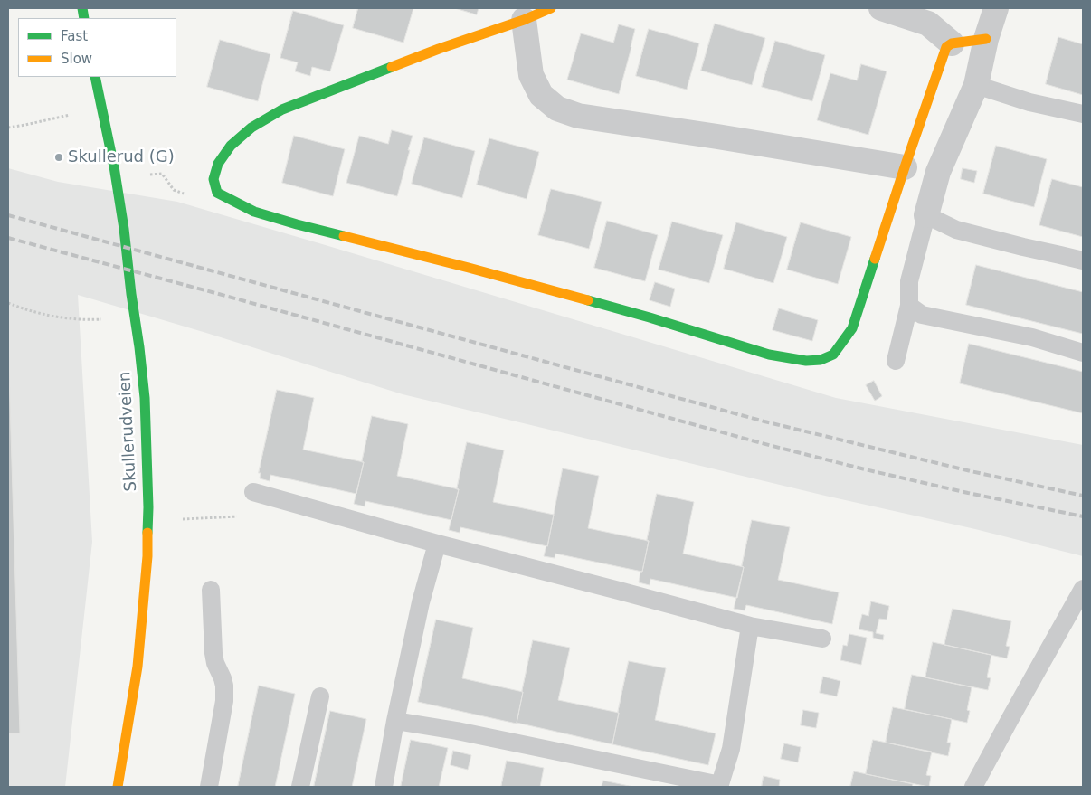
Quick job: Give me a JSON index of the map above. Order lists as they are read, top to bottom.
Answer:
{
  "streets": {
    "street": ["Skullerudveien"]
  },
  "places": ["Skullerud (G)"],
  "legend": ["Fast", "Slow"]
}
